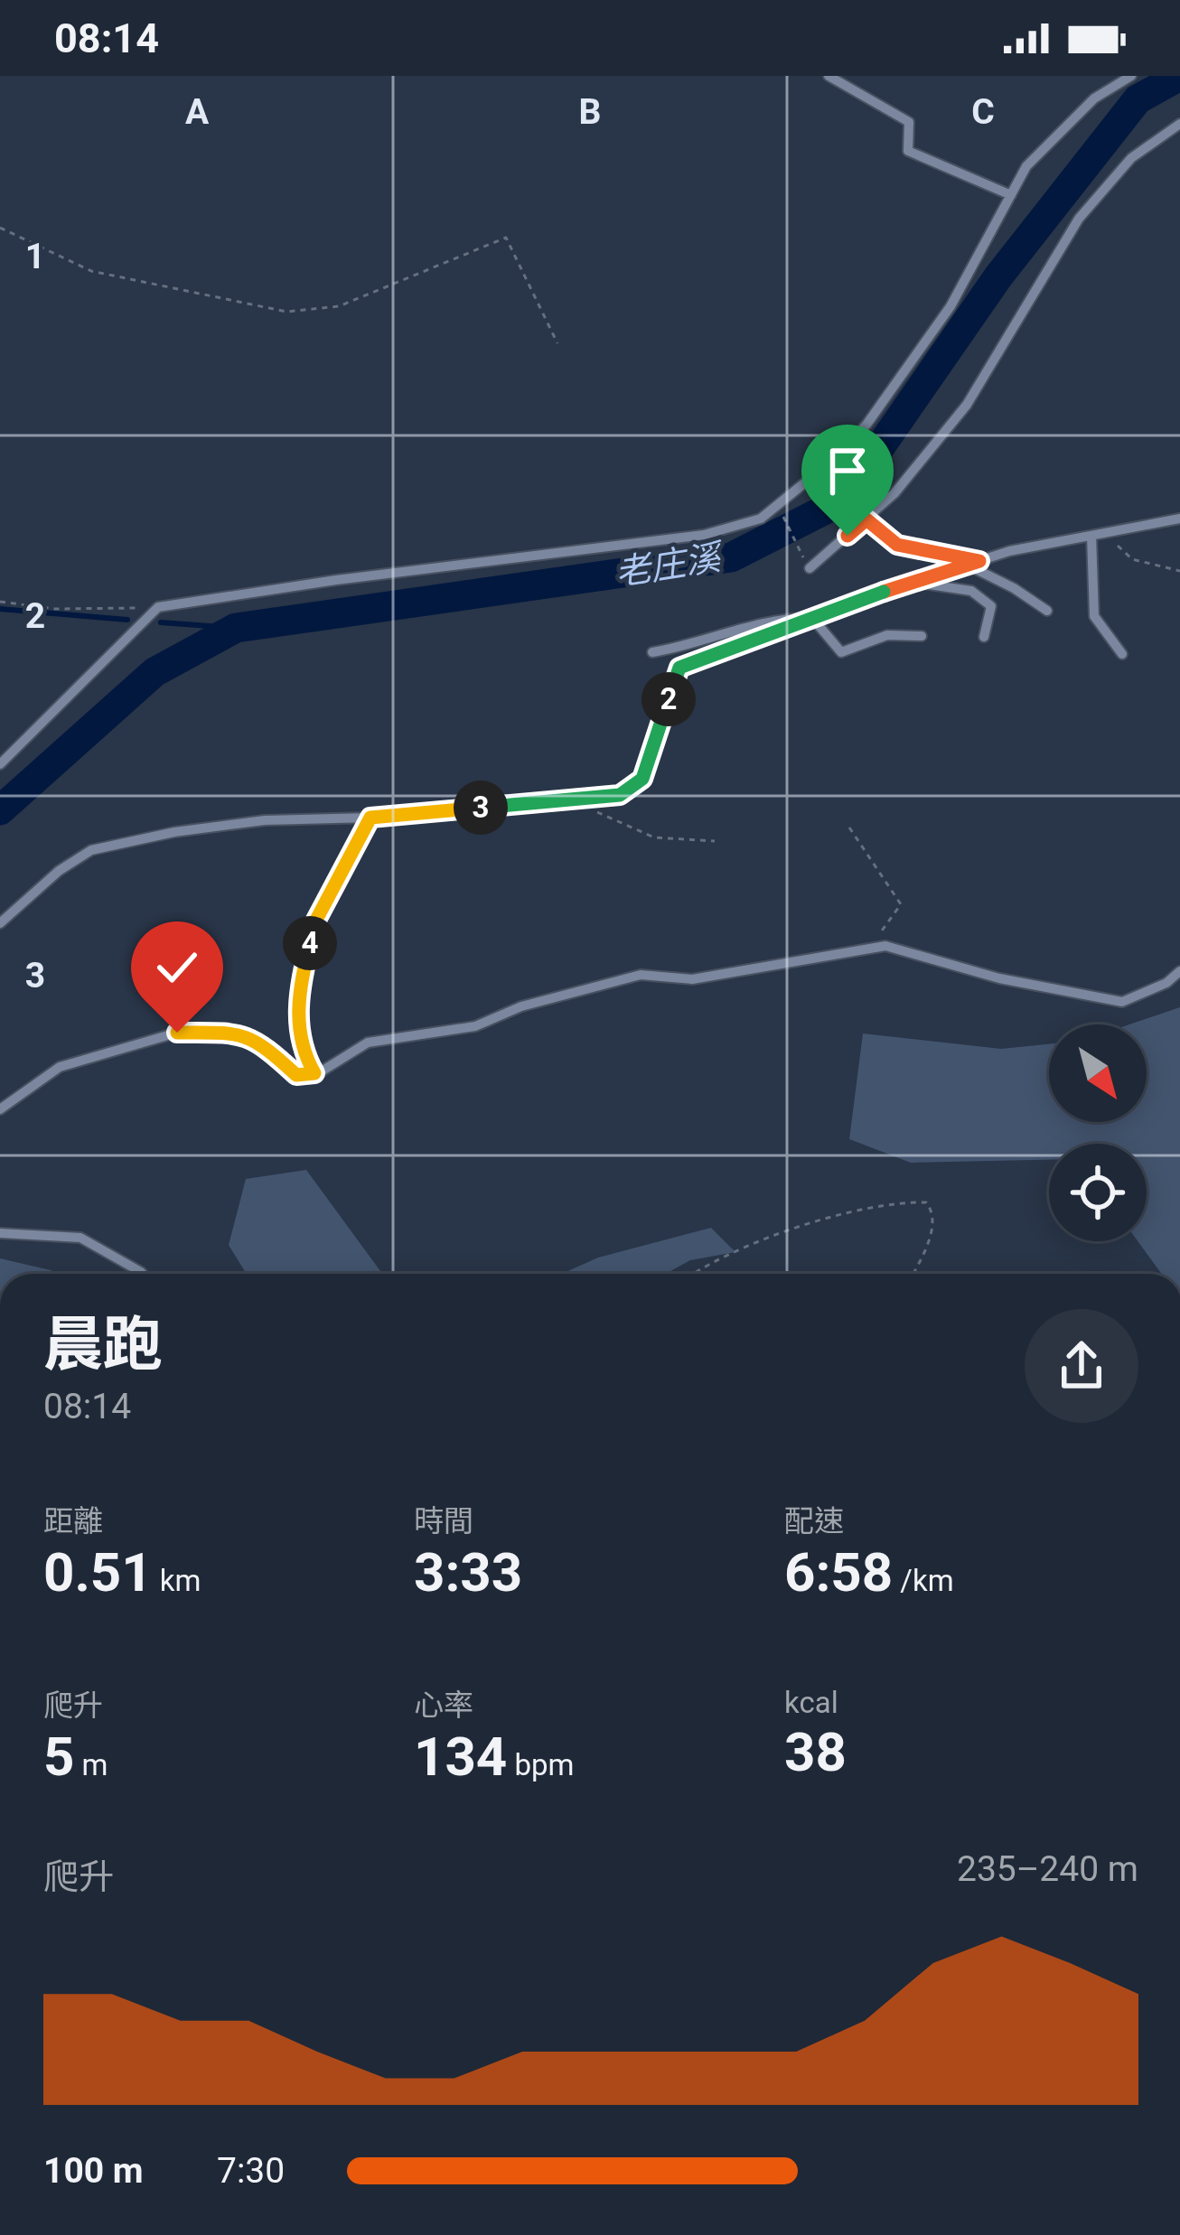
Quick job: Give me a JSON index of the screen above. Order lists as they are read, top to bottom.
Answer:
{
  "water": ["老庄溪"],
  "north": "bottom right",
  "page": {
    "status": "08:14",
    "pins": ["2", "3", "4"],
    "heading": ["晨跑", "08:14"],
    "stats": [
      ["距離", "0.51 km"],
      ["時間", "3:33"],
      ["配速", "6:58 /km"],
      ["爬升", "5 m"],
      ["心率", "134 bpm"],
      ["kcal", "38"]
    ],
    "chart": ["爬升", "235–240 m"],
    "list": [
      {
        "name": "100 m",
        "note": "7:30"
      }
    ]
  },
  "grid": {
    "columns": ["A", "B", "C"],
    "rows": ["1", "2", "3"]
  }
}
